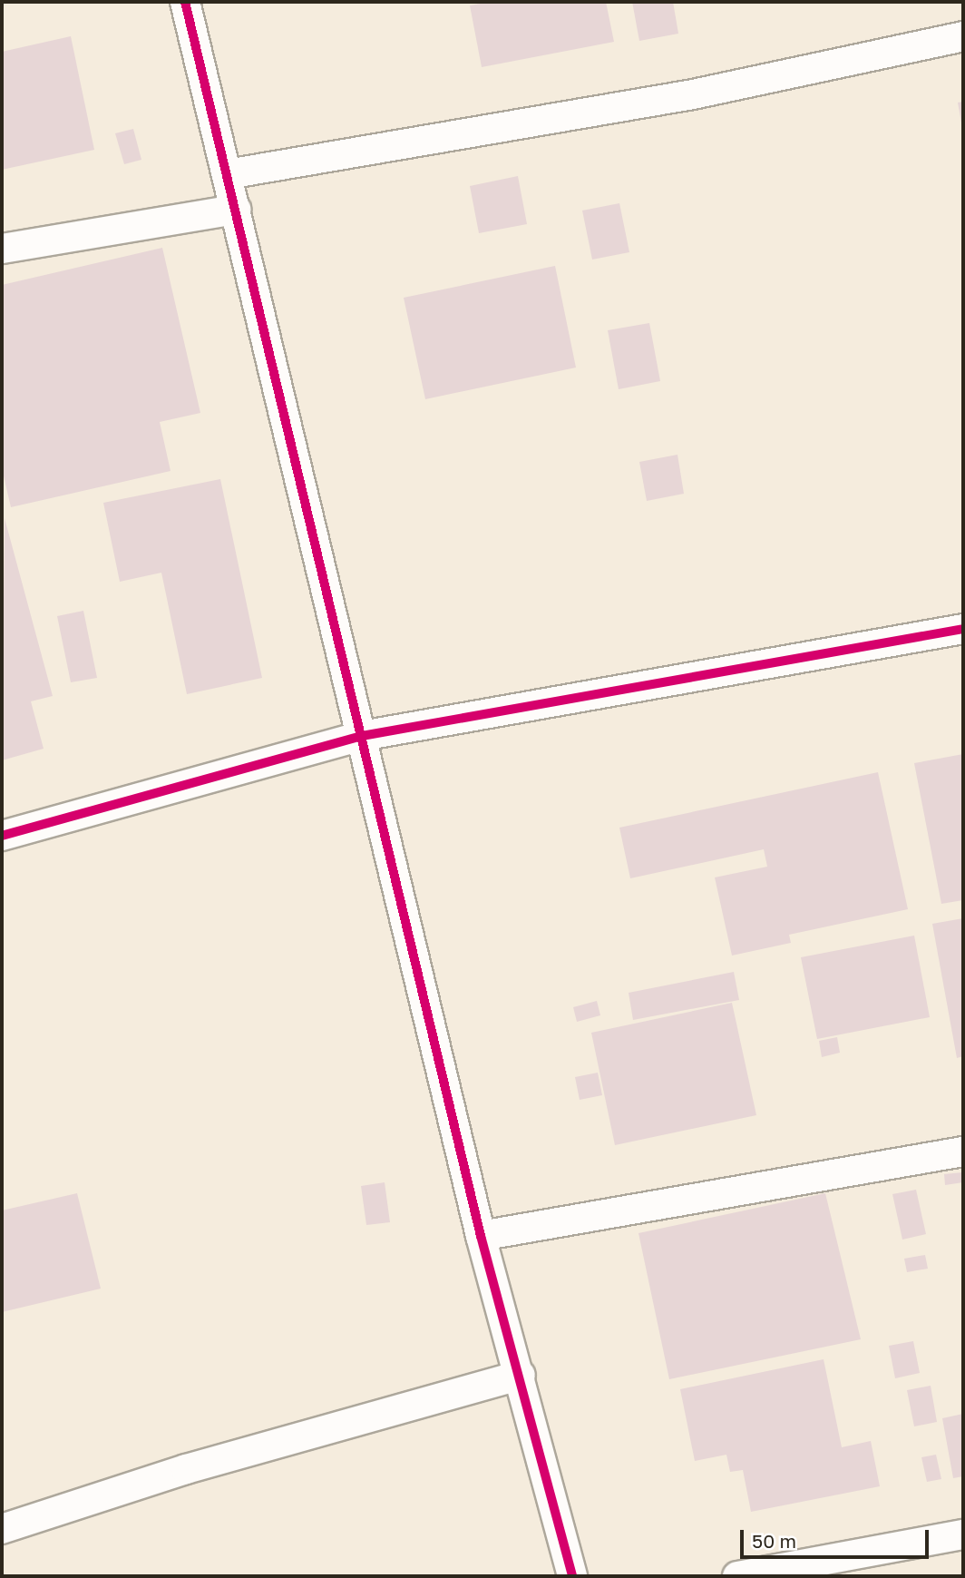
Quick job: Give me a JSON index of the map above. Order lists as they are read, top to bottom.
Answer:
{
  "scale_bar": "50 m"
}
